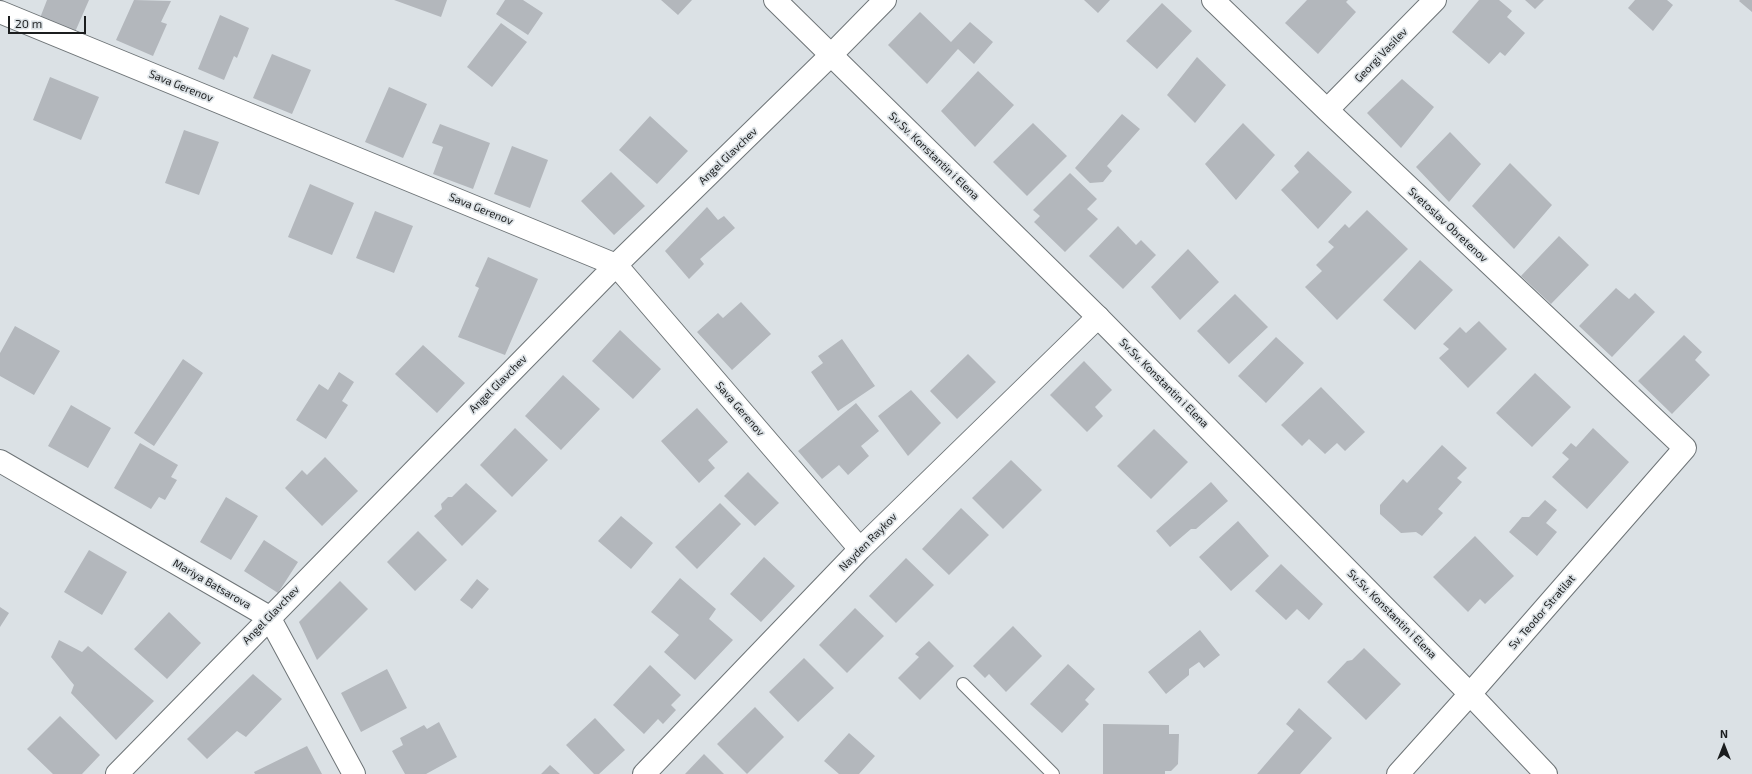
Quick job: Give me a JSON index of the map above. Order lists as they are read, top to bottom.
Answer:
{
  "streets": {
    "street": [
      "Georgi Vasilev",
      "Sava Gerenov",
      "Angel Glavchev",
      "Sv.Sv. Konstantin i Elena",
      "Svetoslav Obretenov",
      "Nayden Raykov",
      "Mariya Batsarova",
      "Sv. Teodor Stratilat"
    ]
  },
  "crossings": [
    ["Georgi Vasilev", "Svetoslav Obretenov"],
    ["Sava Gerenov", "Angel Glavchev"],
    ["Sava Gerenov", "Nayden Raykov"],
    ["Angel Glavchev", "Sv.Sv. Konstantin i Elena"],
    ["Angel Glavchev", "Mariya Batsarova"],
    ["Sv.Sv. Konstantin i Elena", "Nayden Raykov"],
    ["Sv.Sv. Konstantin i Elena", "Sv. Teodor Stratilat"],
    ["Svetoslav Obretenov", "Sv. Teodor Stratilat"]
  ],
  "scale_bar": "20 m",
  "north": "top"
}
